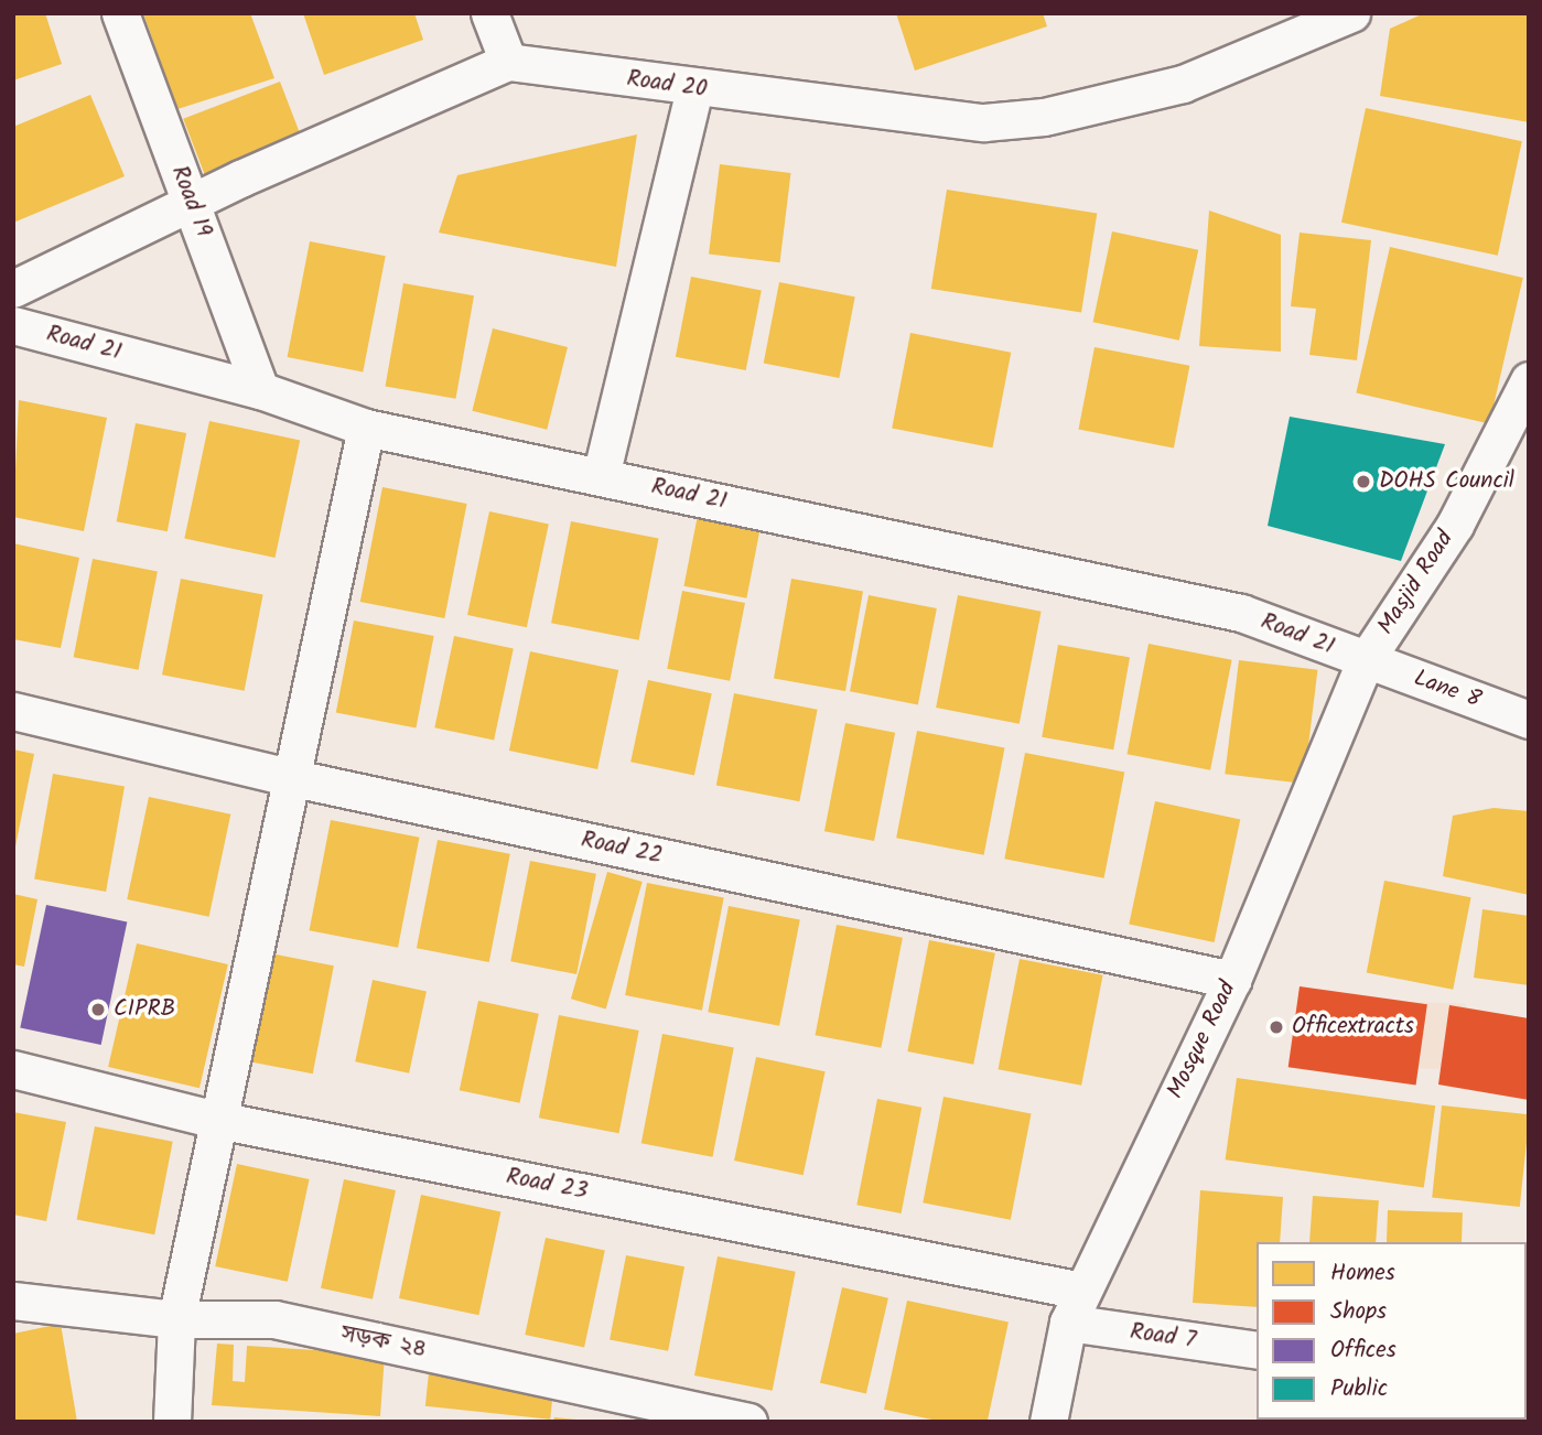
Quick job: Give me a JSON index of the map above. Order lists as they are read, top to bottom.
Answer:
{
  "streets": {
    "street": [
      "Road 20",
      "Road 19",
      "Road 21",
      "Masjid Road",
      "Lane 8",
      "Road 22",
      "Mosque Road",
      "Road 23",
      "Road 7",
      "সড়ক ২৪"
    ]
  },
  "crossings": [
    ["Road 19", "Road 21"],
    ["Road 21", "Masjid Road"],
    ["Road 21", "Lane 8"],
    ["Road 21", "Mosque Road"],
    ["Masjid Road", "Lane 8"],
    ["Masjid Road", "Mosque Road"],
    ["Lane 8", "Mosque Road"],
    ["Road 22", "Mosque Road"],
    ["Mosque Road", "Road 23"],
    ["Mosque Road", "Road 7"],
    ["Road 23", "Road 7"]
  ],
  "places": ["DOHS Council", "CIPRB", "Officextracts"],
  "legend": [
    "Homes",
    "Shops",
    "Offices",
    "Public"
  ]
}
